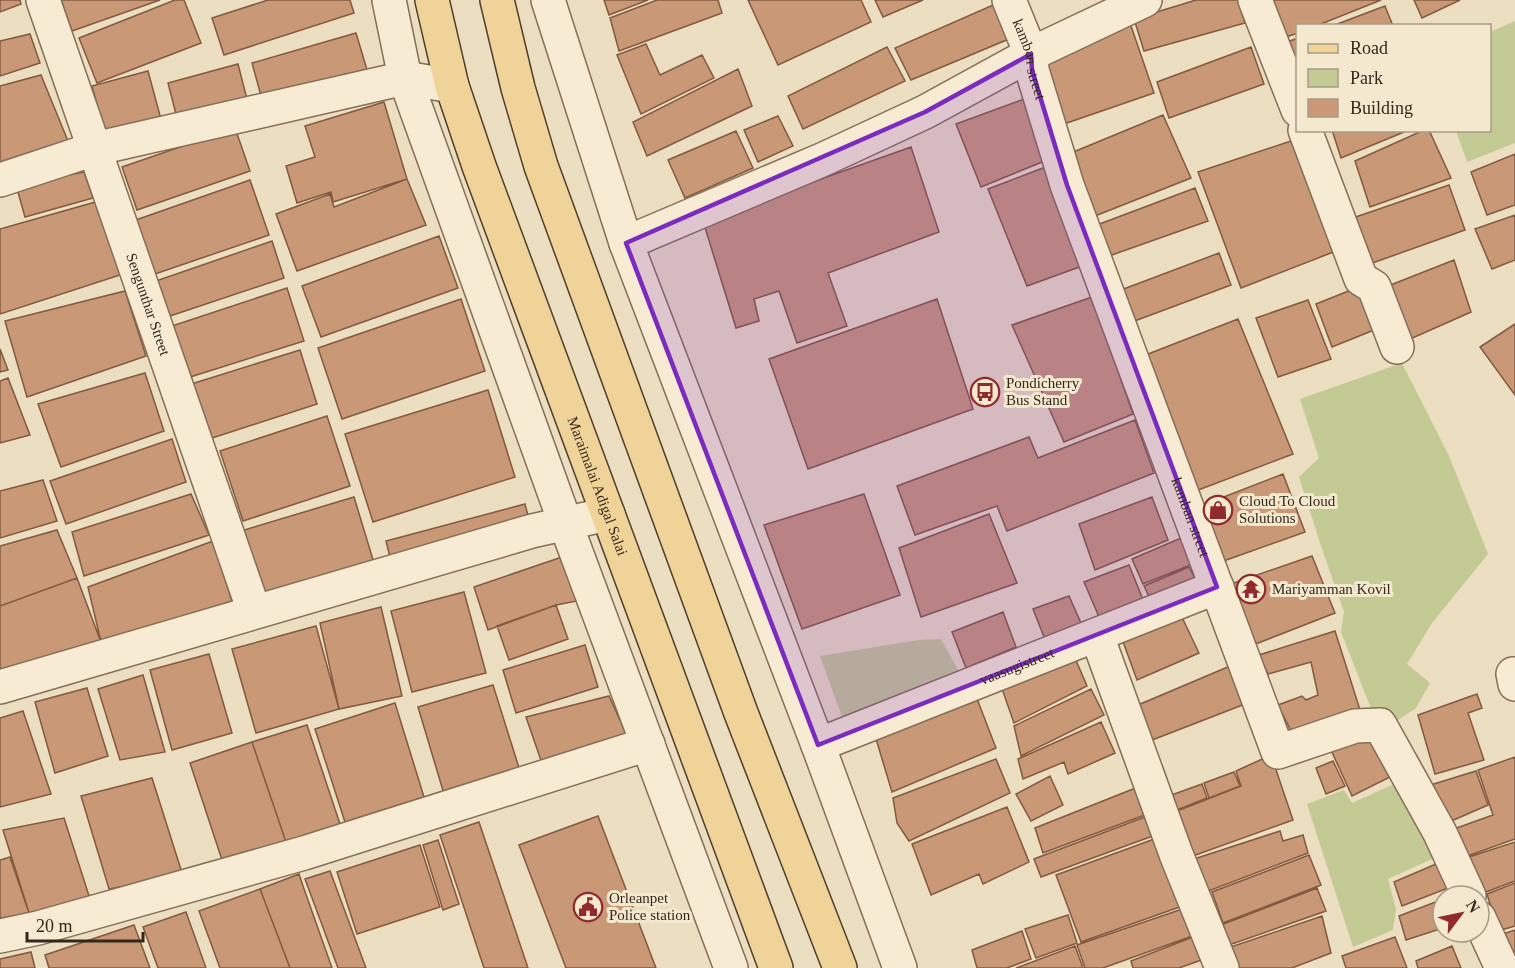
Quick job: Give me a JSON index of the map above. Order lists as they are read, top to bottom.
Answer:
{
  "streets": {
    "main road": ["Maraimalai Adigal Salai"],
    "street": ["kamban street", "Sengunthar Street", "vaasugistreet"]
  },
  "crossings": [
    ["kamban street", "vaasugistreet"]
  ],
  "places": {
    "bus stop": ["Pondicherry Bus Stand"],
    "shop": ["Cloud To Cloud Solutions"],
    "temple": ["Mariyamman Kovil"],
    "public building": ["Orleanpet Police station"]
  },
  "legend": ["Road", "Park", "Building"],
  "scale_bar": "20 m",
  "north": "top right"
}
